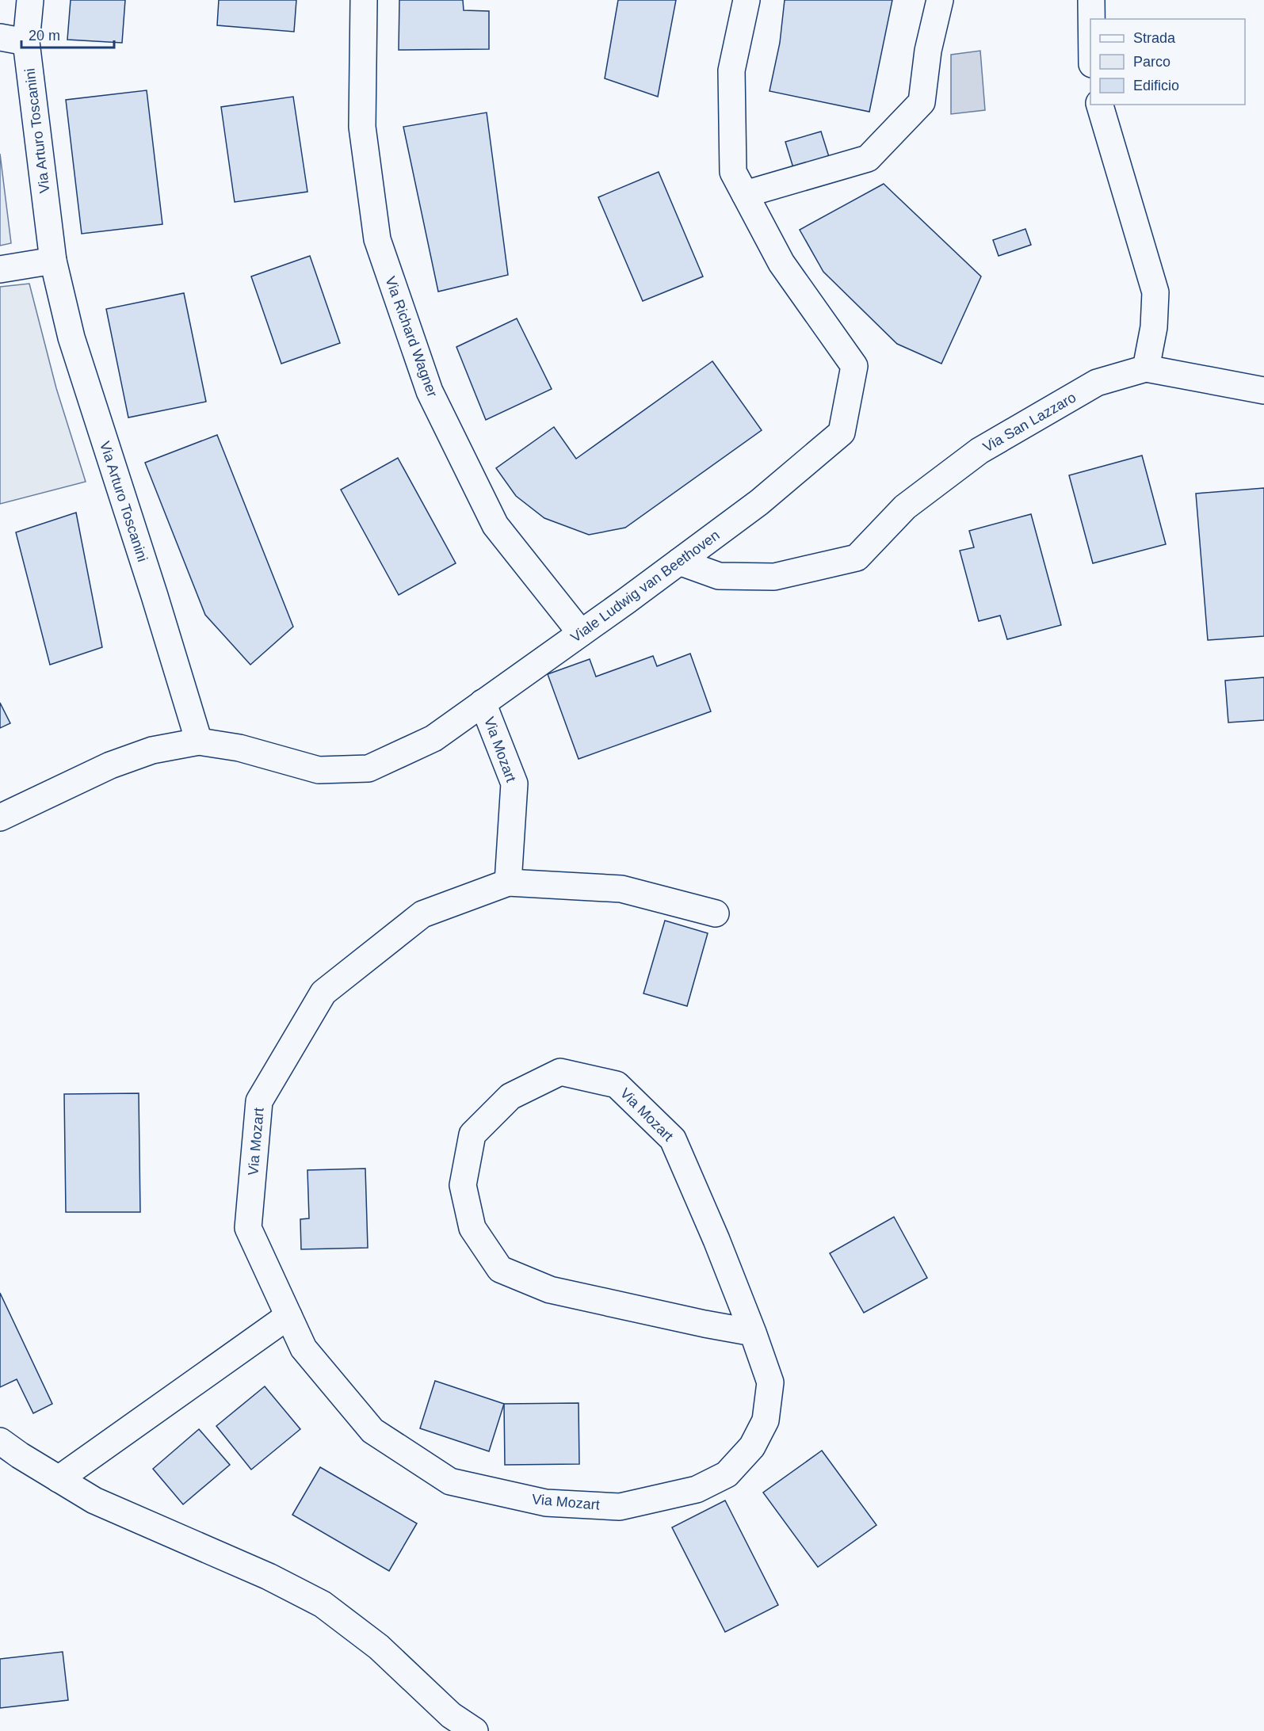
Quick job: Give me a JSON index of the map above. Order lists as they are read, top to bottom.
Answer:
{
  "streets": {
    "street": [
      "Via Arturo Toscanini",
      "Via Richard Wagner",
      "Via San Lazzaro",
      "Viale Ludwig van Beethoven",
      "Via Mozart"
    ]
  },
  "crossings": [
    ["Via Arturo Toscanini", "Viale Ludwig van Beethoven"],
    ["Via Richard Wagner", "Viale Ludwig van Beethoven"],
    ["Via San Lazzaro", "Viale Ludwig van Beethoven"],
    ["Viale Ludwig van Beethoven", "Via Mozart"]
  ],
  "legend": ["Strada", "Parco", "Edificio"],
  "scale_bar": "20 m"
}
